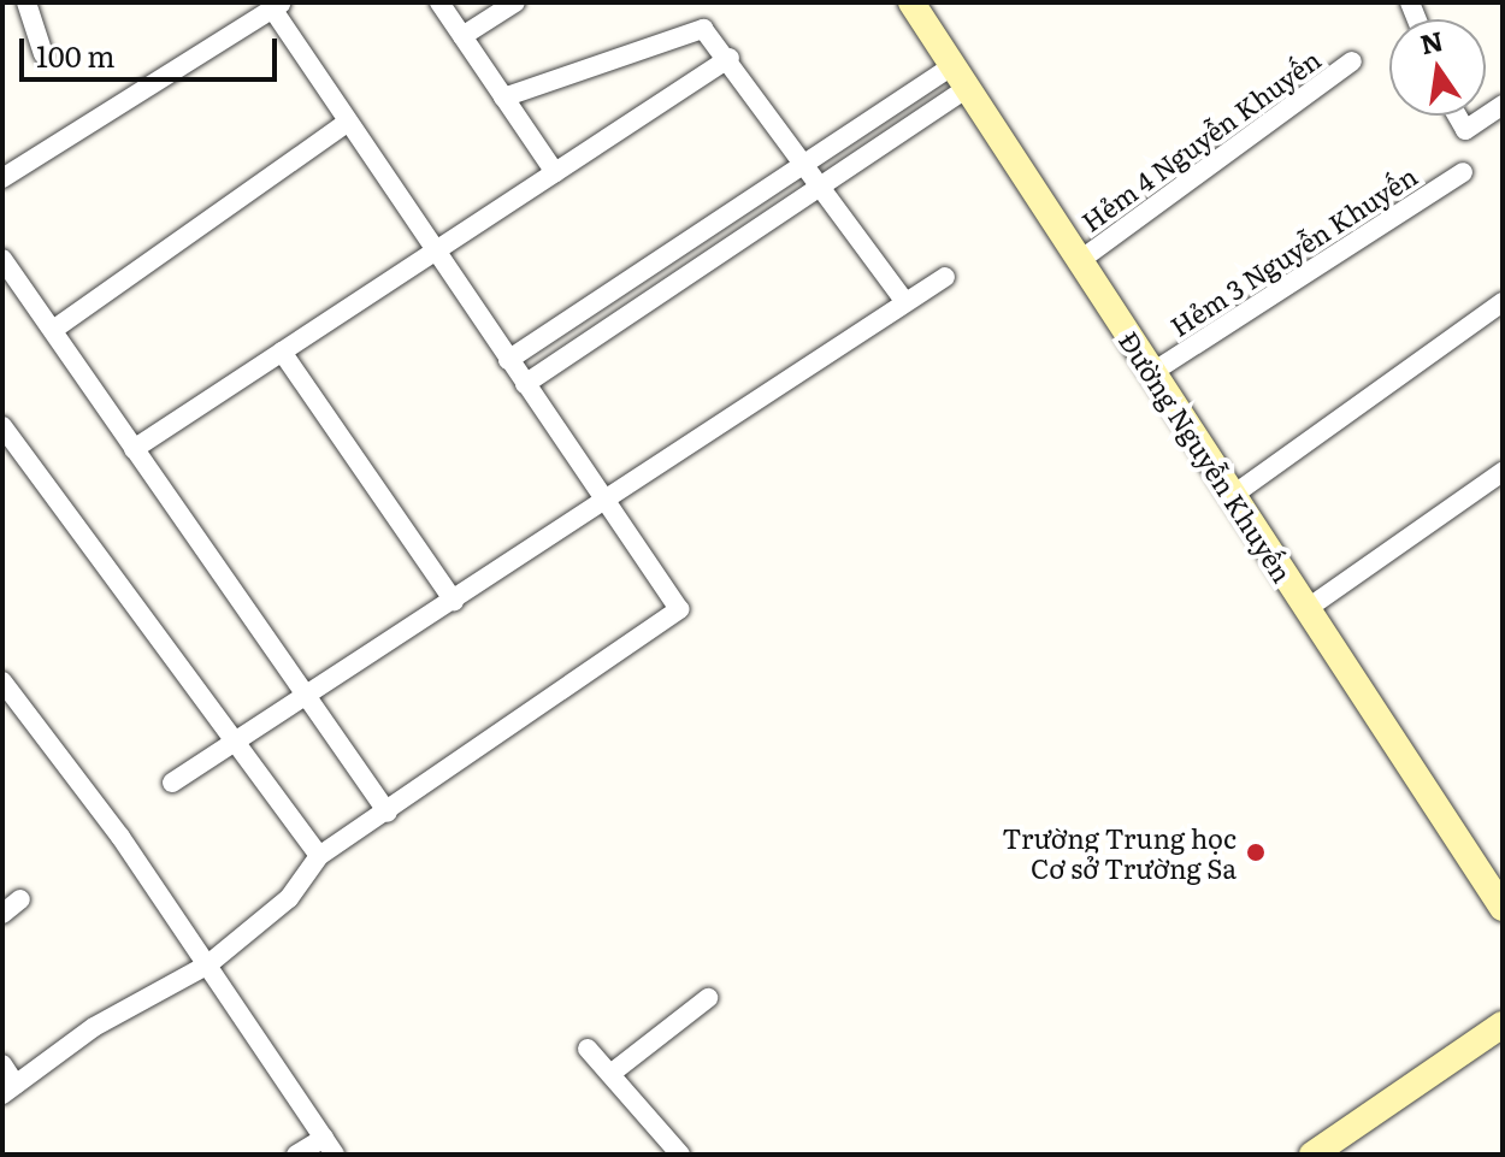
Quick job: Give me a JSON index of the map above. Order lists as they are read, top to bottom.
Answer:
{
  "streets": {
    "street": ["Hẻm 4 Nguyễn Khuyến", "Hẻm 3 Nguyễn Khuyến", "Đường Nguyễn Khuyến"]
  },
  "crossings": [
    ["Hẻm 4 Nguyễn Khuyến", "Đường Nguyễn Khuyến"],
    ["Hẻm 3 Nguyễn Khuyến", "Đường Nguyễn Khuyến"]
  ],
  "places": ["Trường Trung học Cơ sở Trường Sa"],
  "scale_bar": "100 m",
  "north": "top"
}
